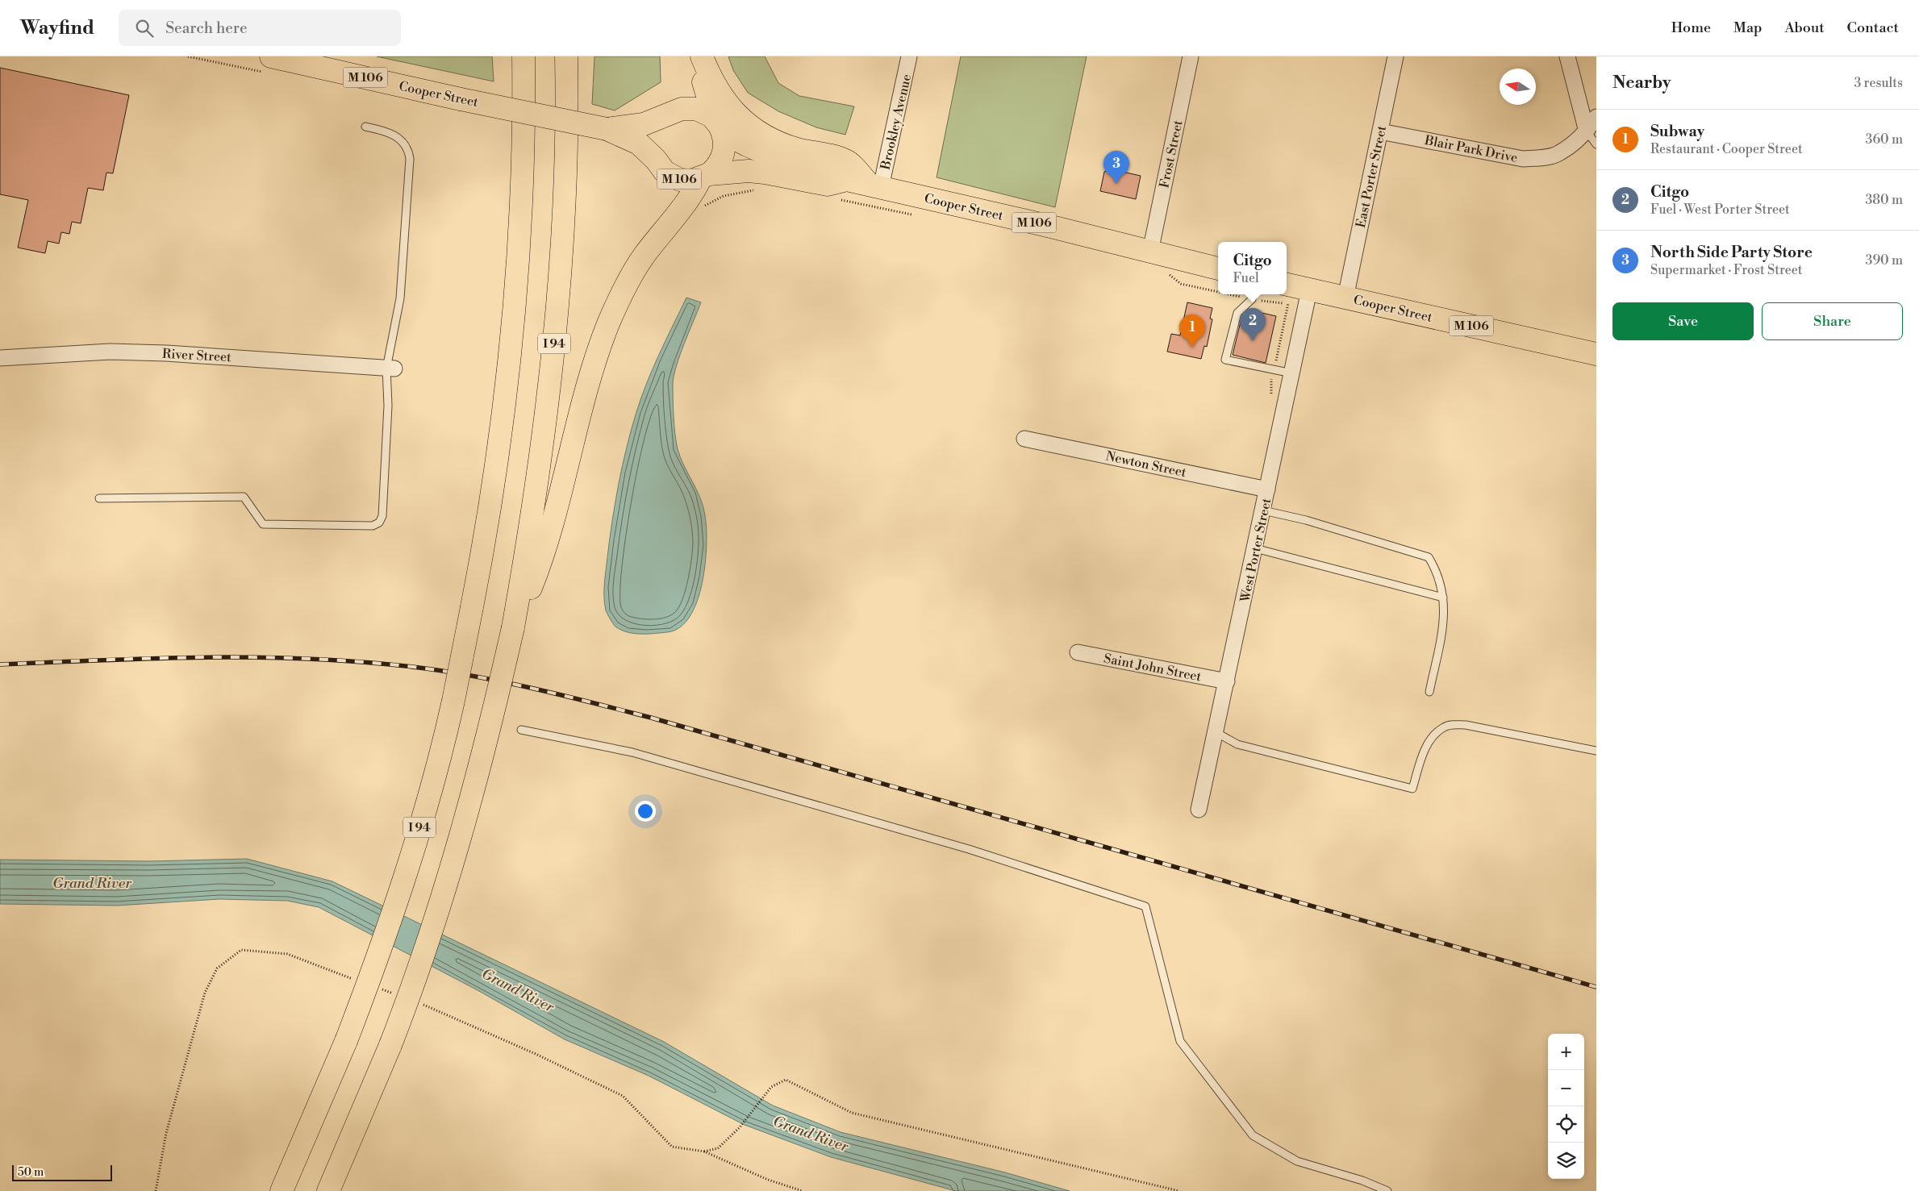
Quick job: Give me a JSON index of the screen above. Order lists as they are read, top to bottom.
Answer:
{
  "streets": {
    "main road": ["M 106", "Cooper Street", "I 94"],
    "street": [
      "Brookley Avenue",
      "Blair Park Drive",
      "Frost Street",
      "East Porter Street",
      "River Street",
      "Newton Street",
      "West Porter Street",
      "Saint John Street"
    ]
  },
  "crossings": [
    ["Cooper Street", "Brookley Avenue"],
    ["Cooper Street", "Frost Street"],
    ["Cooper Street", "East Porter Street"],
    ["Cooper Street", "West Porter Street"],
    ["Blair Park Drive", "East Porter Street"],
    ["Newton Street", "West Porter Street"],
    ["West Porter Street", "Saint John Street"]
  ],
  "water": ["Grand River"],
  "scale_bar": "50 m",
  "north": "left",
  "page": {
    "header": "Wayfind",
    "search": "Search here",
    "nav": [
      "Home",
      "Map",
      "About",
      "Contact"
    ],
    "heading": ["Nearby", "3 results"],
    "list": [
      {
        "mark": "1",
        "name": "Subway",
        "note": "Restaurant · Cooper Street",
        "value": "360 m"
      },
      {
        "mark": "2",
        "name": "Citgo",
        "note": "Fuel · West Porter Street",
        "value": "380 m"
      },
      {
        "mark": "3",
        "name": "North Side Party Store",
        "note": "Supermarket · Frost Street",
        "value": "390 m"
      }
    ],
    "pins": ["3", "2", "1"],
    "popup": ["Citgo", "Fuel"],
    "buttons": ["Save", "Share"],
    "map_buttons": ["+", "−"],
    "scale": "50 m"
  }
}
